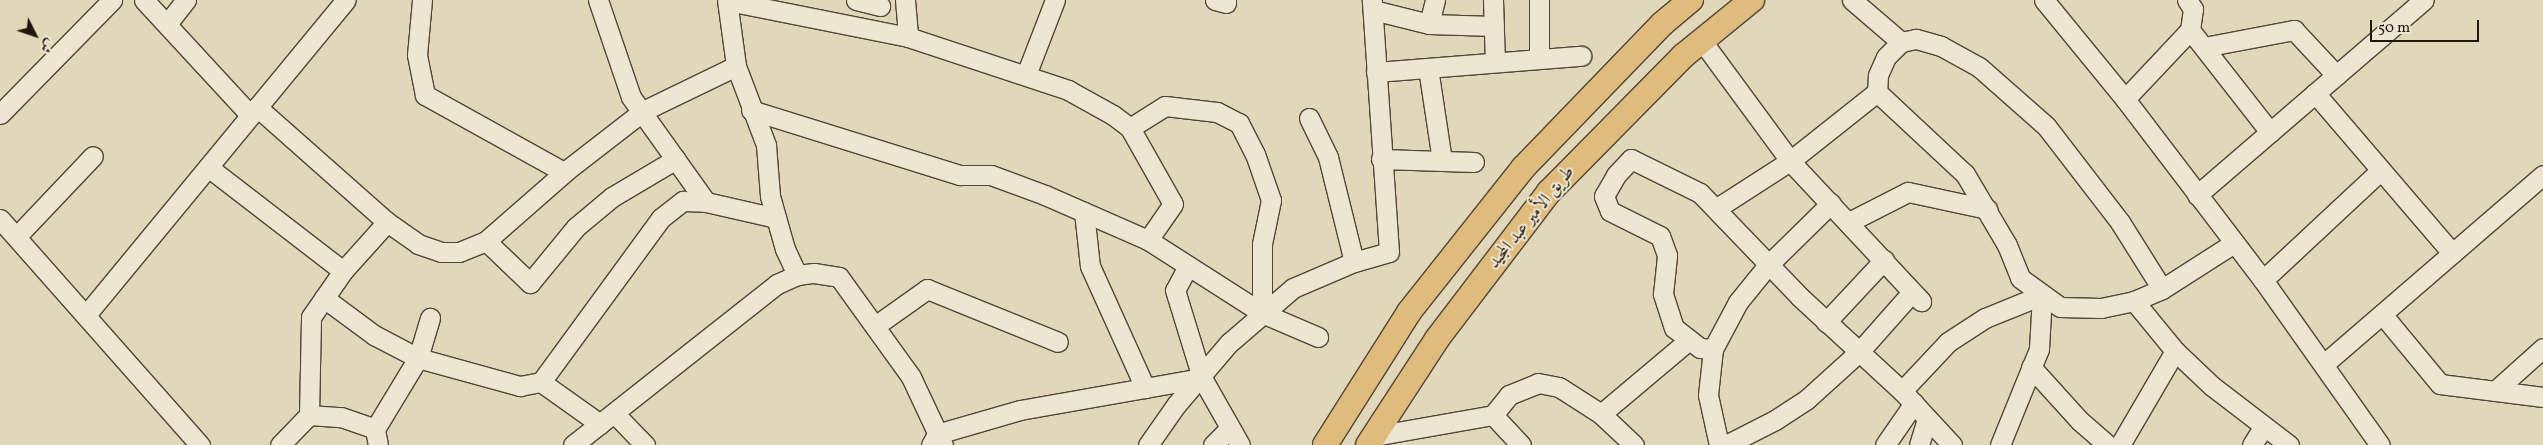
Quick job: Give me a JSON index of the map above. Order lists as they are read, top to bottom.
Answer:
{
  "streets": {
    "main road": ["طريق الأمير عبد المجيد"]
  },
  "scale_bar": "50 m",
  "north": "bottom right"
}
